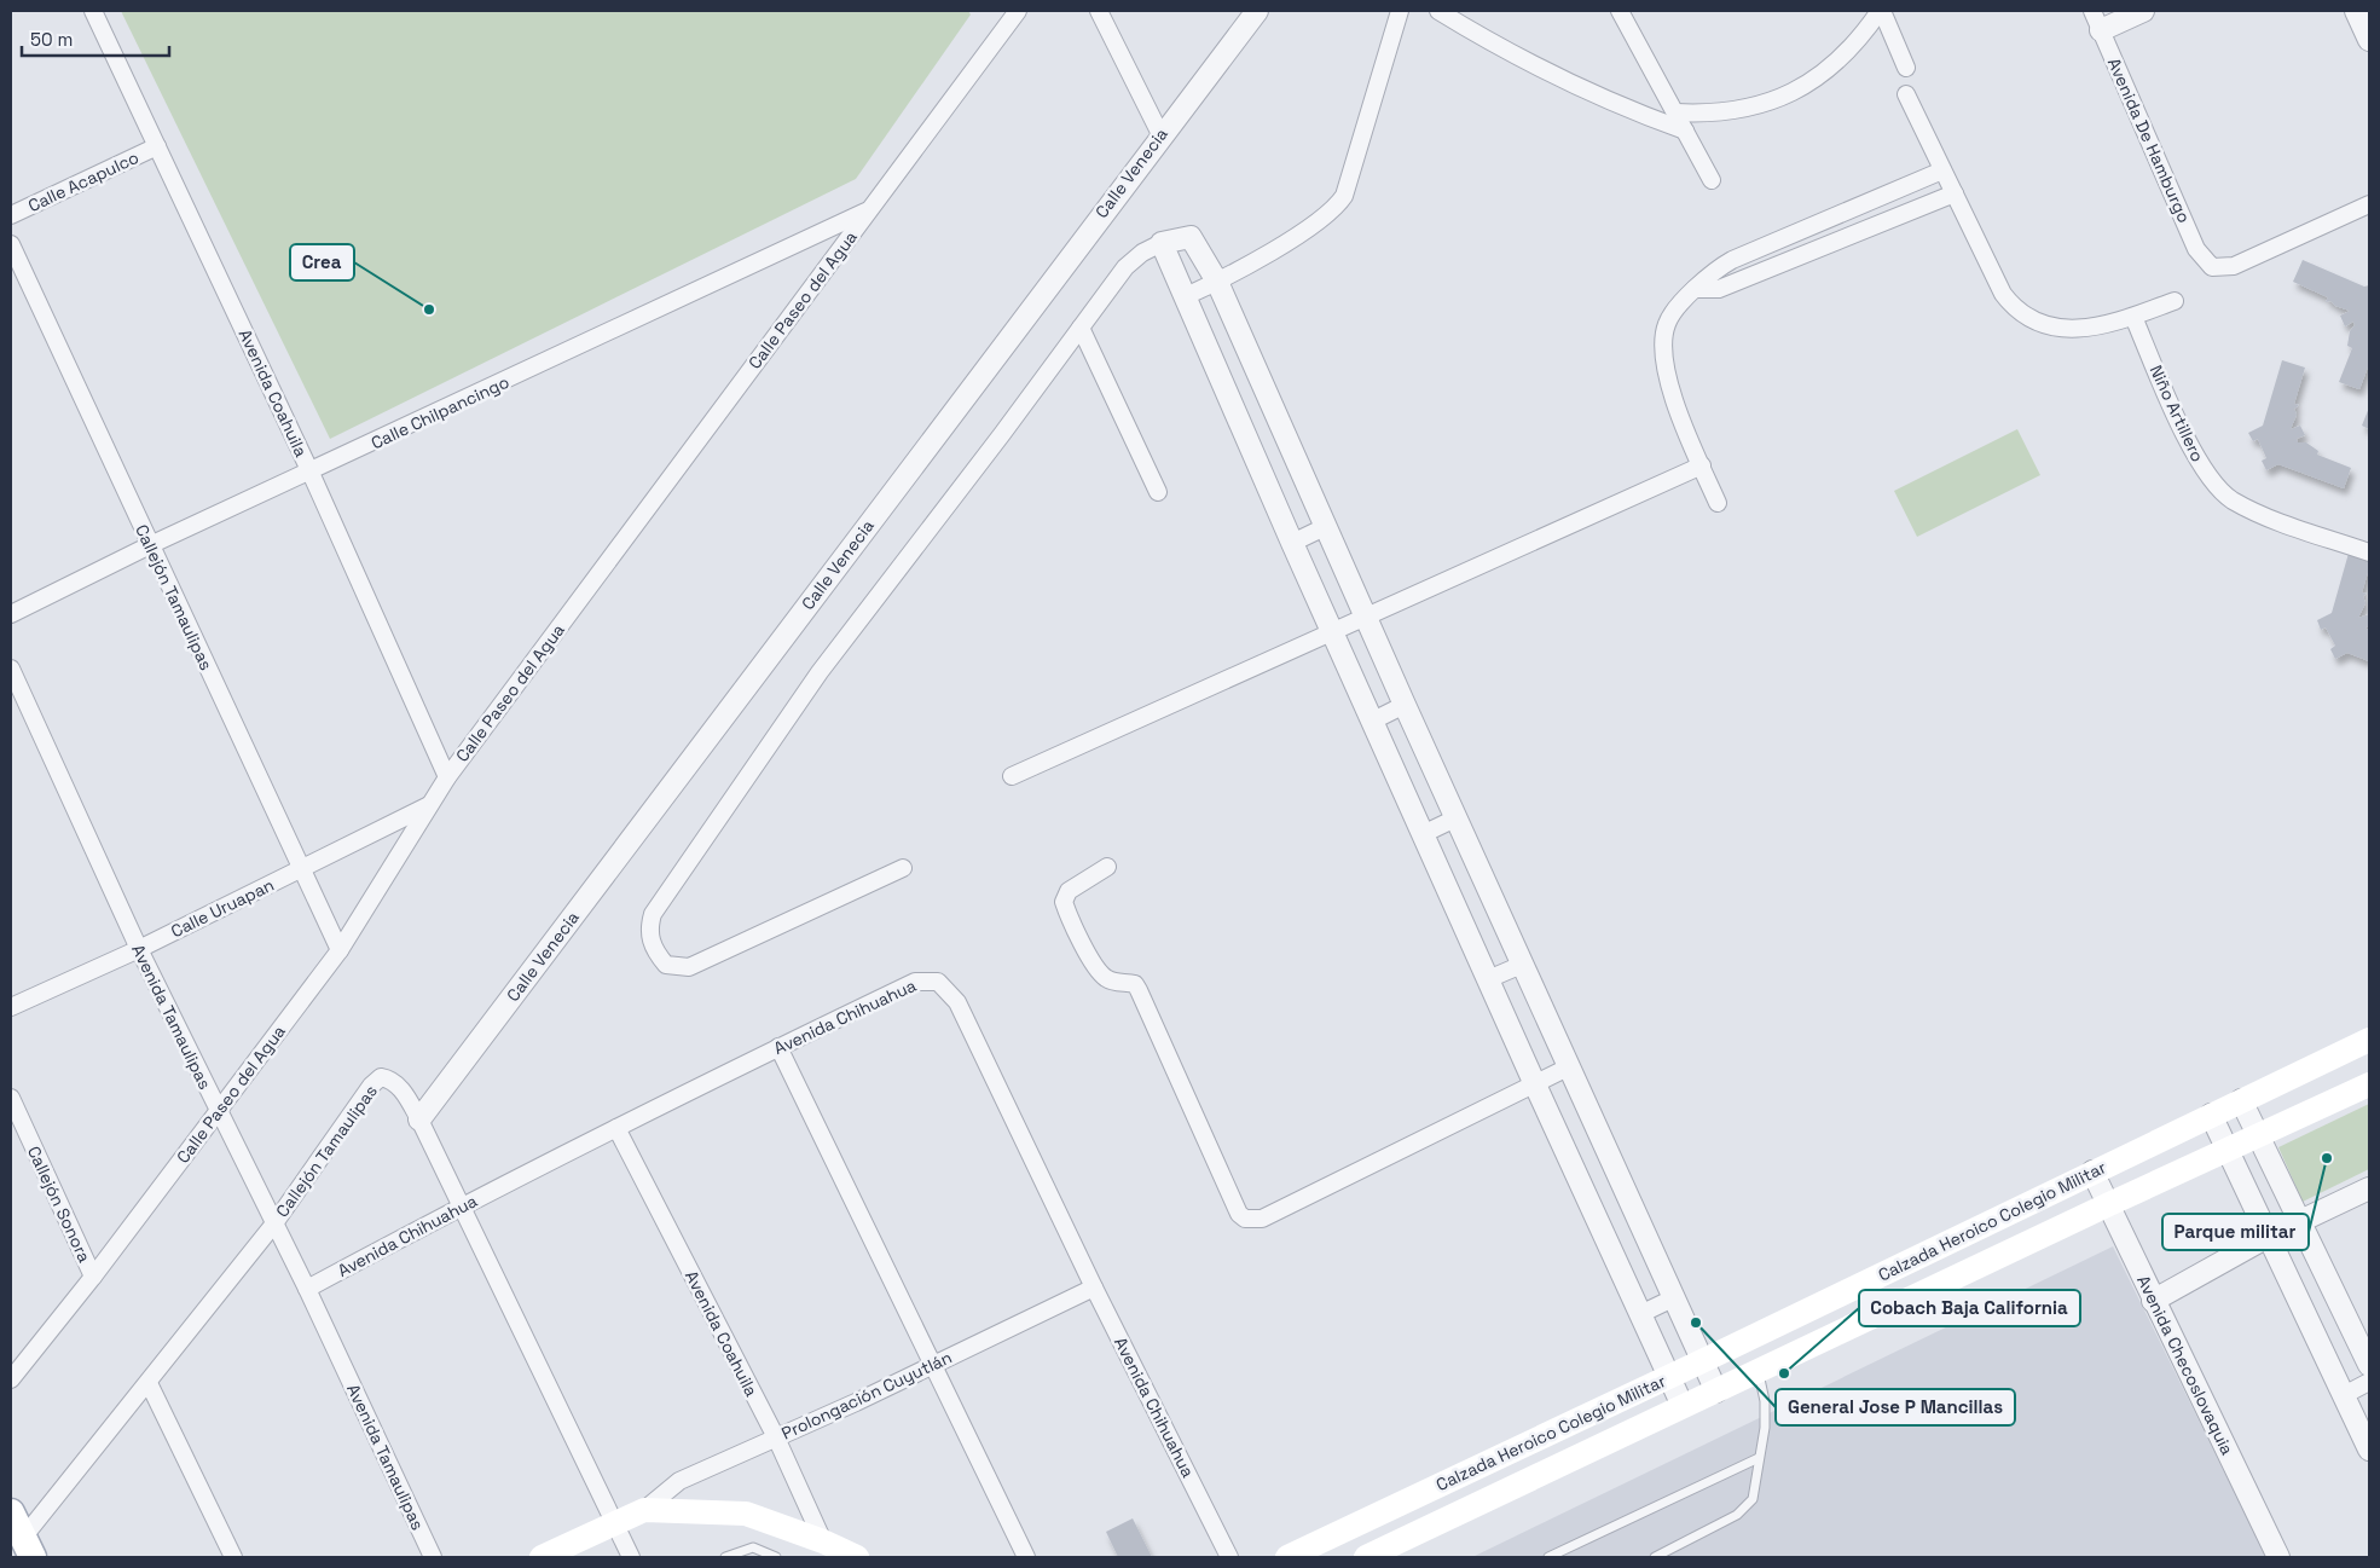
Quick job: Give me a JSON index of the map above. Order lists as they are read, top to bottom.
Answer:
{
  "streets": {
    "main road": ["Calzada Heroico Colegio Militar"],
    "street": [
      "Avenida De Hamburgo",
      "Calle Venecia",
      "Calle Acapulco",
      "Calle Paseo del Agua",
      "Avenida Coahuila",
      "Calle Chilpancingo",
      "Niño Artillero",
      "Callejón Tamaulipas",
      "Calle Uruapan",
      "Avenida Tamaulipas",
      "Avenida Chihuahua",
      "Callejón Sonora",
      "Avenida Checoslovaquia",
      "Prolongación Cuyutlán"
    ]
  },
  "crossings": [
    ["Calle Venecia", "Callejón Tamaulipas"],
    ["Calle Acapulco", "Avenida Coahuila"],
    ["Calle Paseo del Agua", "Avenida Coahuila"],
    ["Calle Paseo del Agua", "Calle Chilpancingo"],
    ["Calle Paseo del Agua", "Callejón Tamaulipas"],
    ["Calle Paseo del Agua", "Calle Uruapan"],
    ["Calle Paseo del Agua", "Avenida Tamaulipas"],
    ["Calle Paseo del Agua", "Callejón Sonora"],
    ["Avenida Coahuila", "Calle Chilpancingo"],
    ["Avenida Coahuila", "Avenida Chihuahua"],
    ["Avenida Coahuila", "Prolongación Cuyutlán"],
    ["Calle Chilpancingo", "Callejón Tamaulipas"],
    ["Callejón Tamaulipas", "Calle Uruapan"],
    ["Callejón Tamaulipas", "Avenida Tamaulipas"],
    ["Callejón Tamaulipas", "Avenida Chihuahua"],
    ["Calle Uruapan", "Avenida Tamaulipas"],
    ["Avenida Tamaulipas", "Avenida Chihuahua"],
    ["Avenida Chihuahua", "Prolongación Cuyutlán"],
    ["Calzada Heroico Colegio Militar", "Avenida Checoslovaquia"]
  ],
  "places": [
    "Crea",
    "Parque militar",
    "General Jose P Mancillas",
    "Cobach Baja California"
  ],
  "scale_bar": "50 m"
}
